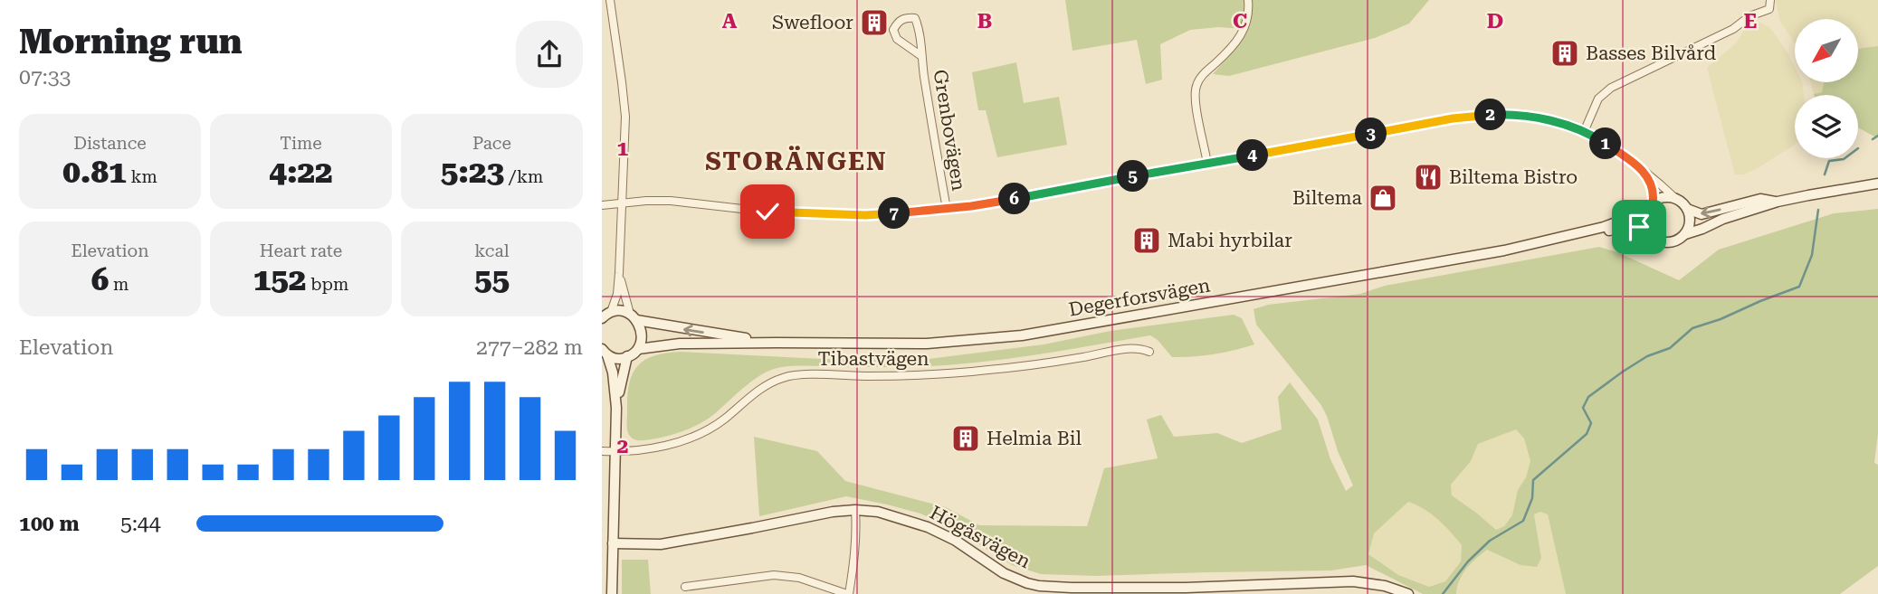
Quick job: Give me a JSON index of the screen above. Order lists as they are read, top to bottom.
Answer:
{
  "streets": {
    "main road": ["Degerforsvägen", "Högåsvägen"],
    "street": ["Grenbovägen", "Tibastvägen"]
  },
  "districts": ["STORÄNGEN"],
  "places": {
    "building": [
      "Swefloor",
      "Basses Bilvård",
      "Mabi hyrbilar",
      "Helmia Bil"
    ],
    "restaurant": ["Biltema Bistro"],
    "shop": ["Biltema"]
  },
  "north": "bottom left",
  "page": {
    "heading": ["Morning run", "07:33"],
    "pins": [
      "2",
      "3",
      "1",
      "4",
      "5",
      "6",
      "7"
    ],
    "stats": [
      ["Distance", "0.81 km"],
      ["Time", "4:22"],
      ["Pace", "5:23 /km"],
      ["Elevation", "6 m"],
      ["Heart rate", "152 bpm"],
      ["kcal", "55"]
    ],
    "chart": ["Elevation", "277–282 m"],
    "list": [
      {
        "name": "100 m",
        "note": "5:44"
      }
    ]
  },
  "grid": {
    "columns": [
      "A",
      "B",
      "C",
      "D",
      "E"
    ],
    "rows": ["1", "2"]
  }
}
